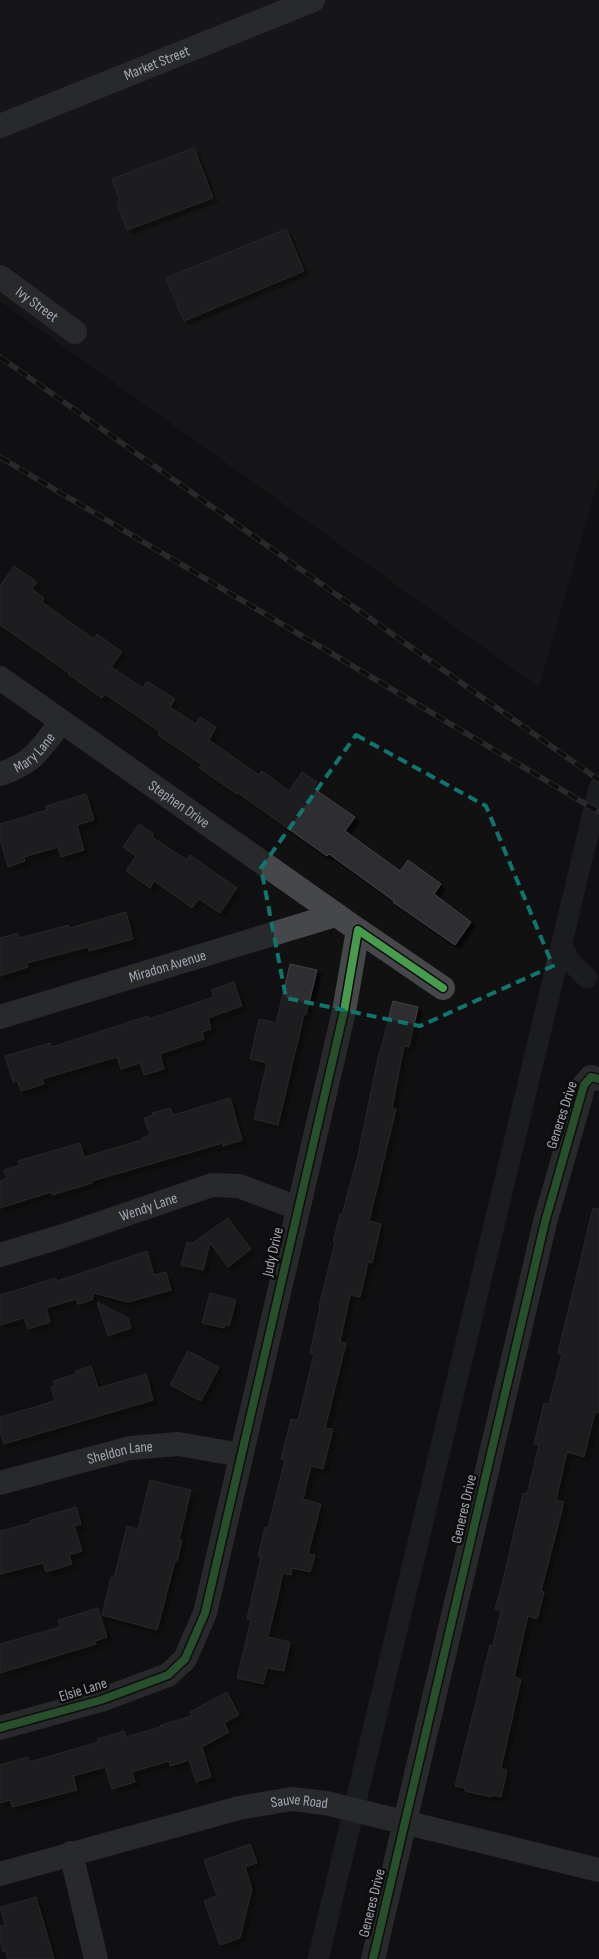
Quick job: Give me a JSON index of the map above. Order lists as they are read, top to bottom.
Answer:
{
  "streets": {
    "street": [
      "Market Street",
      "Ivy Street",
      "Mary Lane",
      "Stephen Drive",
      "Miradon Avenue",
      "Generes Drive",
      "Wendy Lane",
      "Judy Drive",
      "Sheldon Lane",
      "Elsie Lane",
      "Sauve Road"
    ]
  },
  "crossings": [
    ["Mary Lane", "Stephen Drive"],
    ["Stephen Drive", "Miradon Avenue"],
    ["Stephen Drive", "Judy Drive"],
    ["Generes Drive", "Sauve Road"],
    ["Wendy Lane", "Judy Drive"],
    ["Judy Drive", "Sheldon Lane"],
    ["Judy Drive", "Elsie Lane"]
  ]
}
